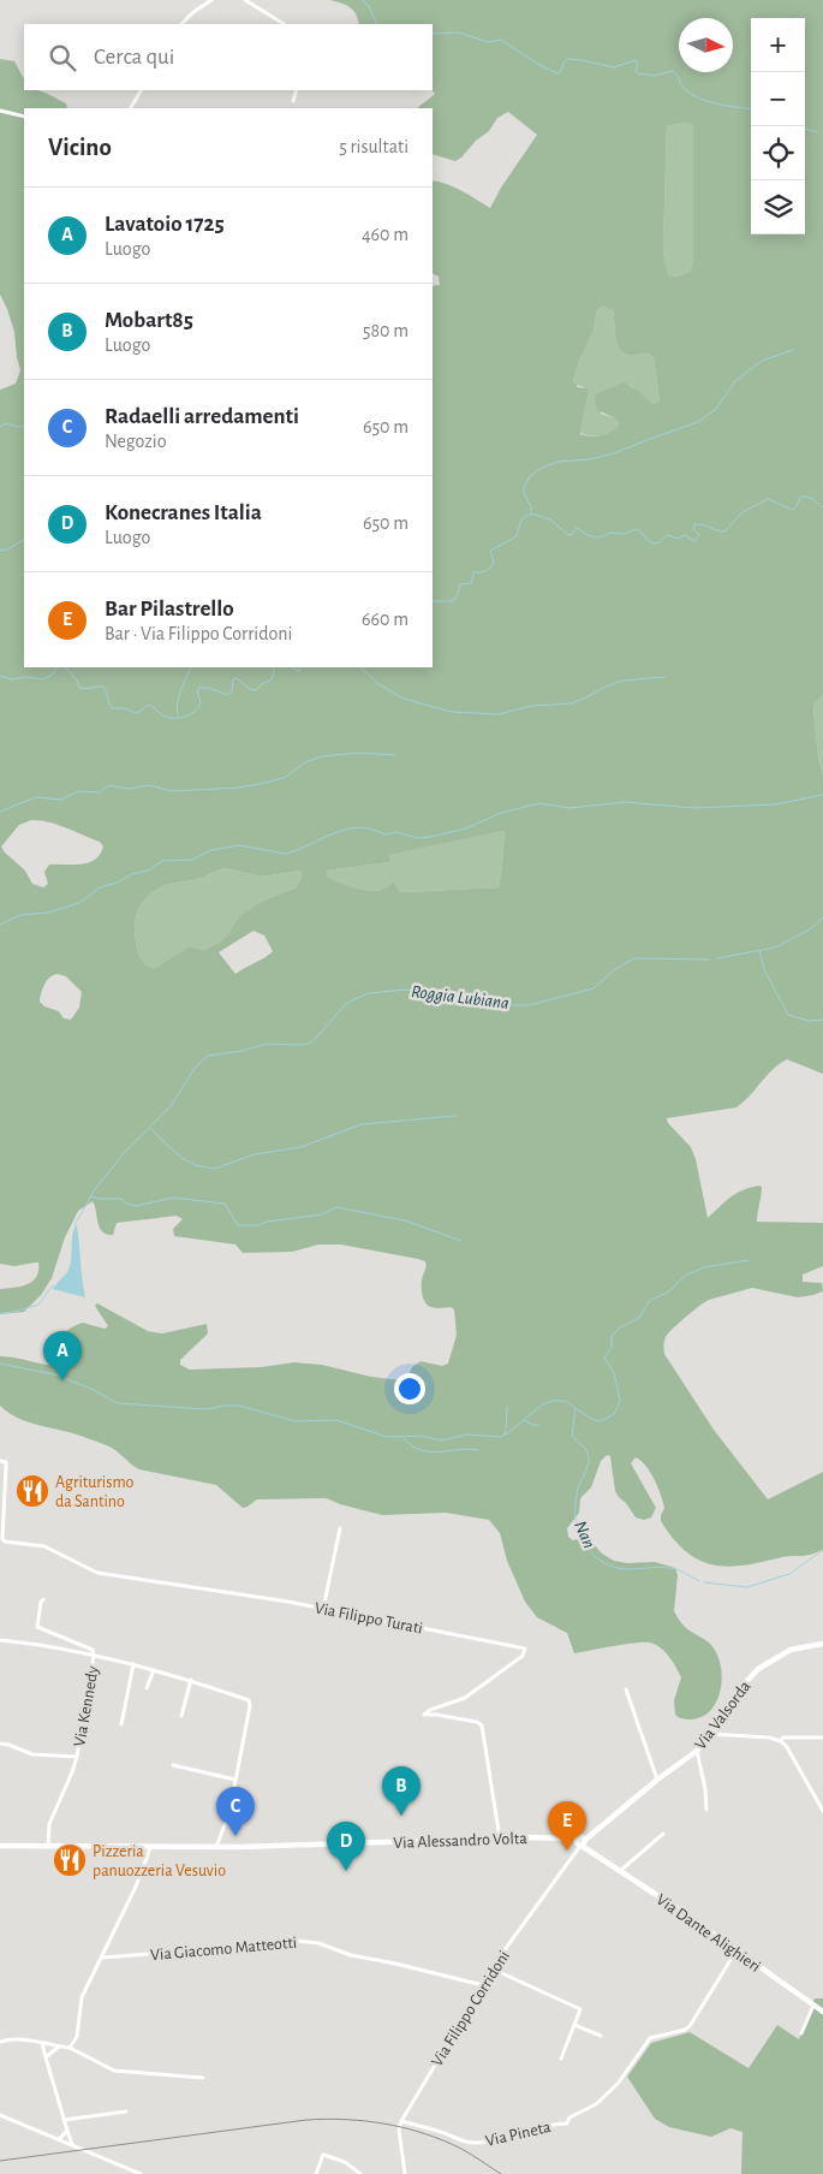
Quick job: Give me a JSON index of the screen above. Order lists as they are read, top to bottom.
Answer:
{
  "streets": {
    "street": [
      "Via Filippo Turati",
      "Via Kennedy",
      "Via Valsorda",
      "Via Alessandro Volta",
      "Via Dante Alighieri",
      "Via Giacomo Matteotti",
      "Via Filippo Corridoni",
      "Via Pineta"
    ]
  },
  "crossings": [
    ["Via Filippo Turati", "Via Alessandro Volta"],
    ["Via Kennedy", "Via Alessandro Volta"],
    ["Via Valsorda", "Via Alessandro Volta"],
    ["Via Valsorda", "Via Dante Alighieri"],
    ["Via Valsorda", "Via Filippo Corridoni"],
    ["Via Alessandro Volta", "Via Dante Alighieri"],
    ["Via Alessandro Volta", "Via Filippo Corridoni"],
    ["Via Dante Alighieri", "Via Filippo Corridoni"],
    ["Via Dante Alighieri", "Via Pineta"],
    ["Via Giacomo Matteotti", "Via Filippo Corridoni"],
    ["Via Filippo Corridoni", "Via Pineta"]
  ],
  "water": ["Roggia Lubiana", "Nan"],
  "places": {
    "restaurant": ["Agriturismo da Santino", "Pizzeria panuozzeria Vesuvio"]
  },
  "north": "right",
  "page": {
    "map_buttons": ["+", "−"],
    "search": "Cerca qui",
    "heading": ["Vicino", "5 risultati"],
    "list": [
      {
        "mark": "A",
        "name": "Lavatoio 1725",
        "note": "Luogo",
        "value": "460 m"
      },
      {
        "mark": "B",
        "name": "Mobart85",
        "note": "Luogo",
        "value": "580 m"
      },
      {
        "mark": "C",
        "name": "Radaelli arredamenti",
        "note": "Negozio",
        "value": "650 m"
      },
      {
        "mark": "D",
        "name": "Konecranes Italia",
        "note": "Luogo",
        "value": "650 m"
      },
      {
        "mark": "E",
        "name": "Bar Pilastrello",
        "note": "Bar · Via Filippo Corridoni",
        "value": "660 m"
      }
    ],
    "pins": [
      "A",
      "B",
      "C",
      "E",
      "D"
    ]
  }
}
